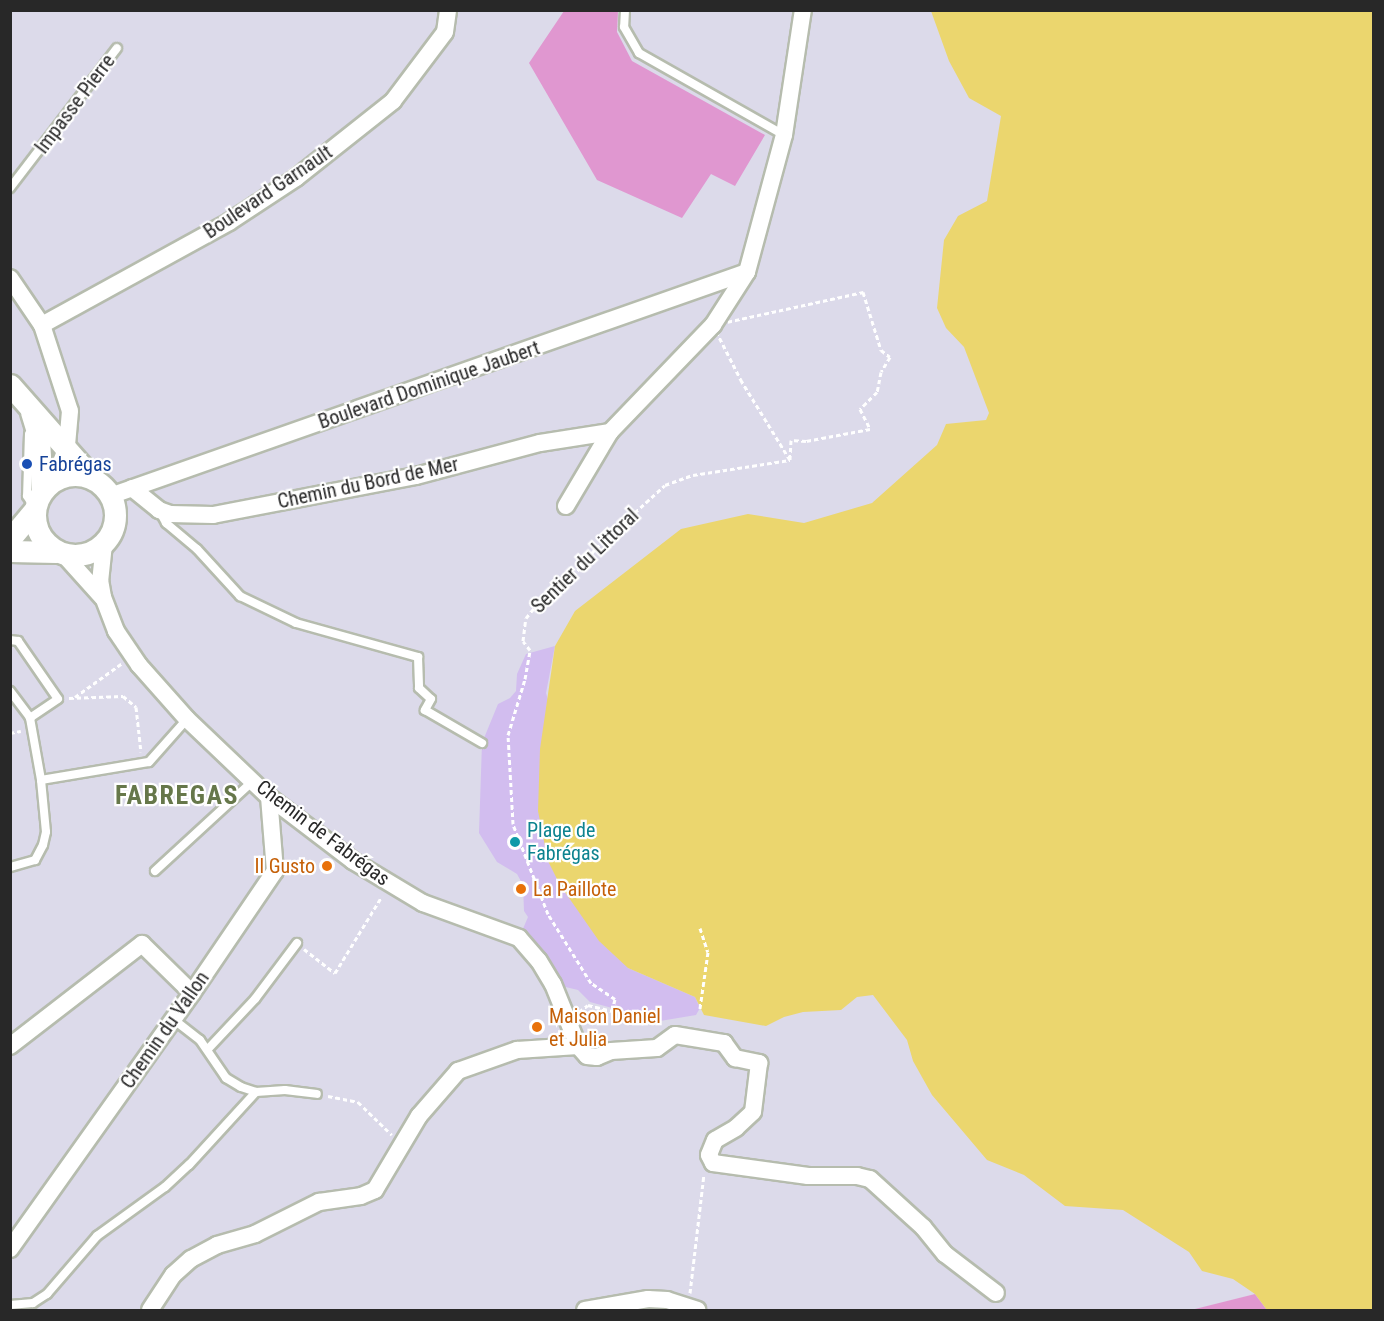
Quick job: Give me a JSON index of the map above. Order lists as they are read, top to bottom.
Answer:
{
  "streets": {
    "street": [
      "Boulevard Garnault",
      "Boulevard Dominique Jaubert",
      "Chemin du Bord de Mer",
      "Chemin de Fabrégas",
      "Chemin du Vallon"
    ],
    "lane": ["Impasse Pierre"],
    "path": ["Sentier du Littoral"]
  },
  "crossings": [
    ["Boulevard Dominique Jaubert", "Chemin de Fabrégas"],
    ["Sentier du Littoral", "Chemin de Fabrégas"],
    ["Chemin de Fabrégas", "Chemin du Vallon"]
  ],
  "districts": ["FABREGAS"],
  "places": [
    "Fabrégas",
    "Plage de Fabrégas",
    "Il Gusto",
    "La Paillote",
    "Maison Daniel et Julia"
  ]
}
